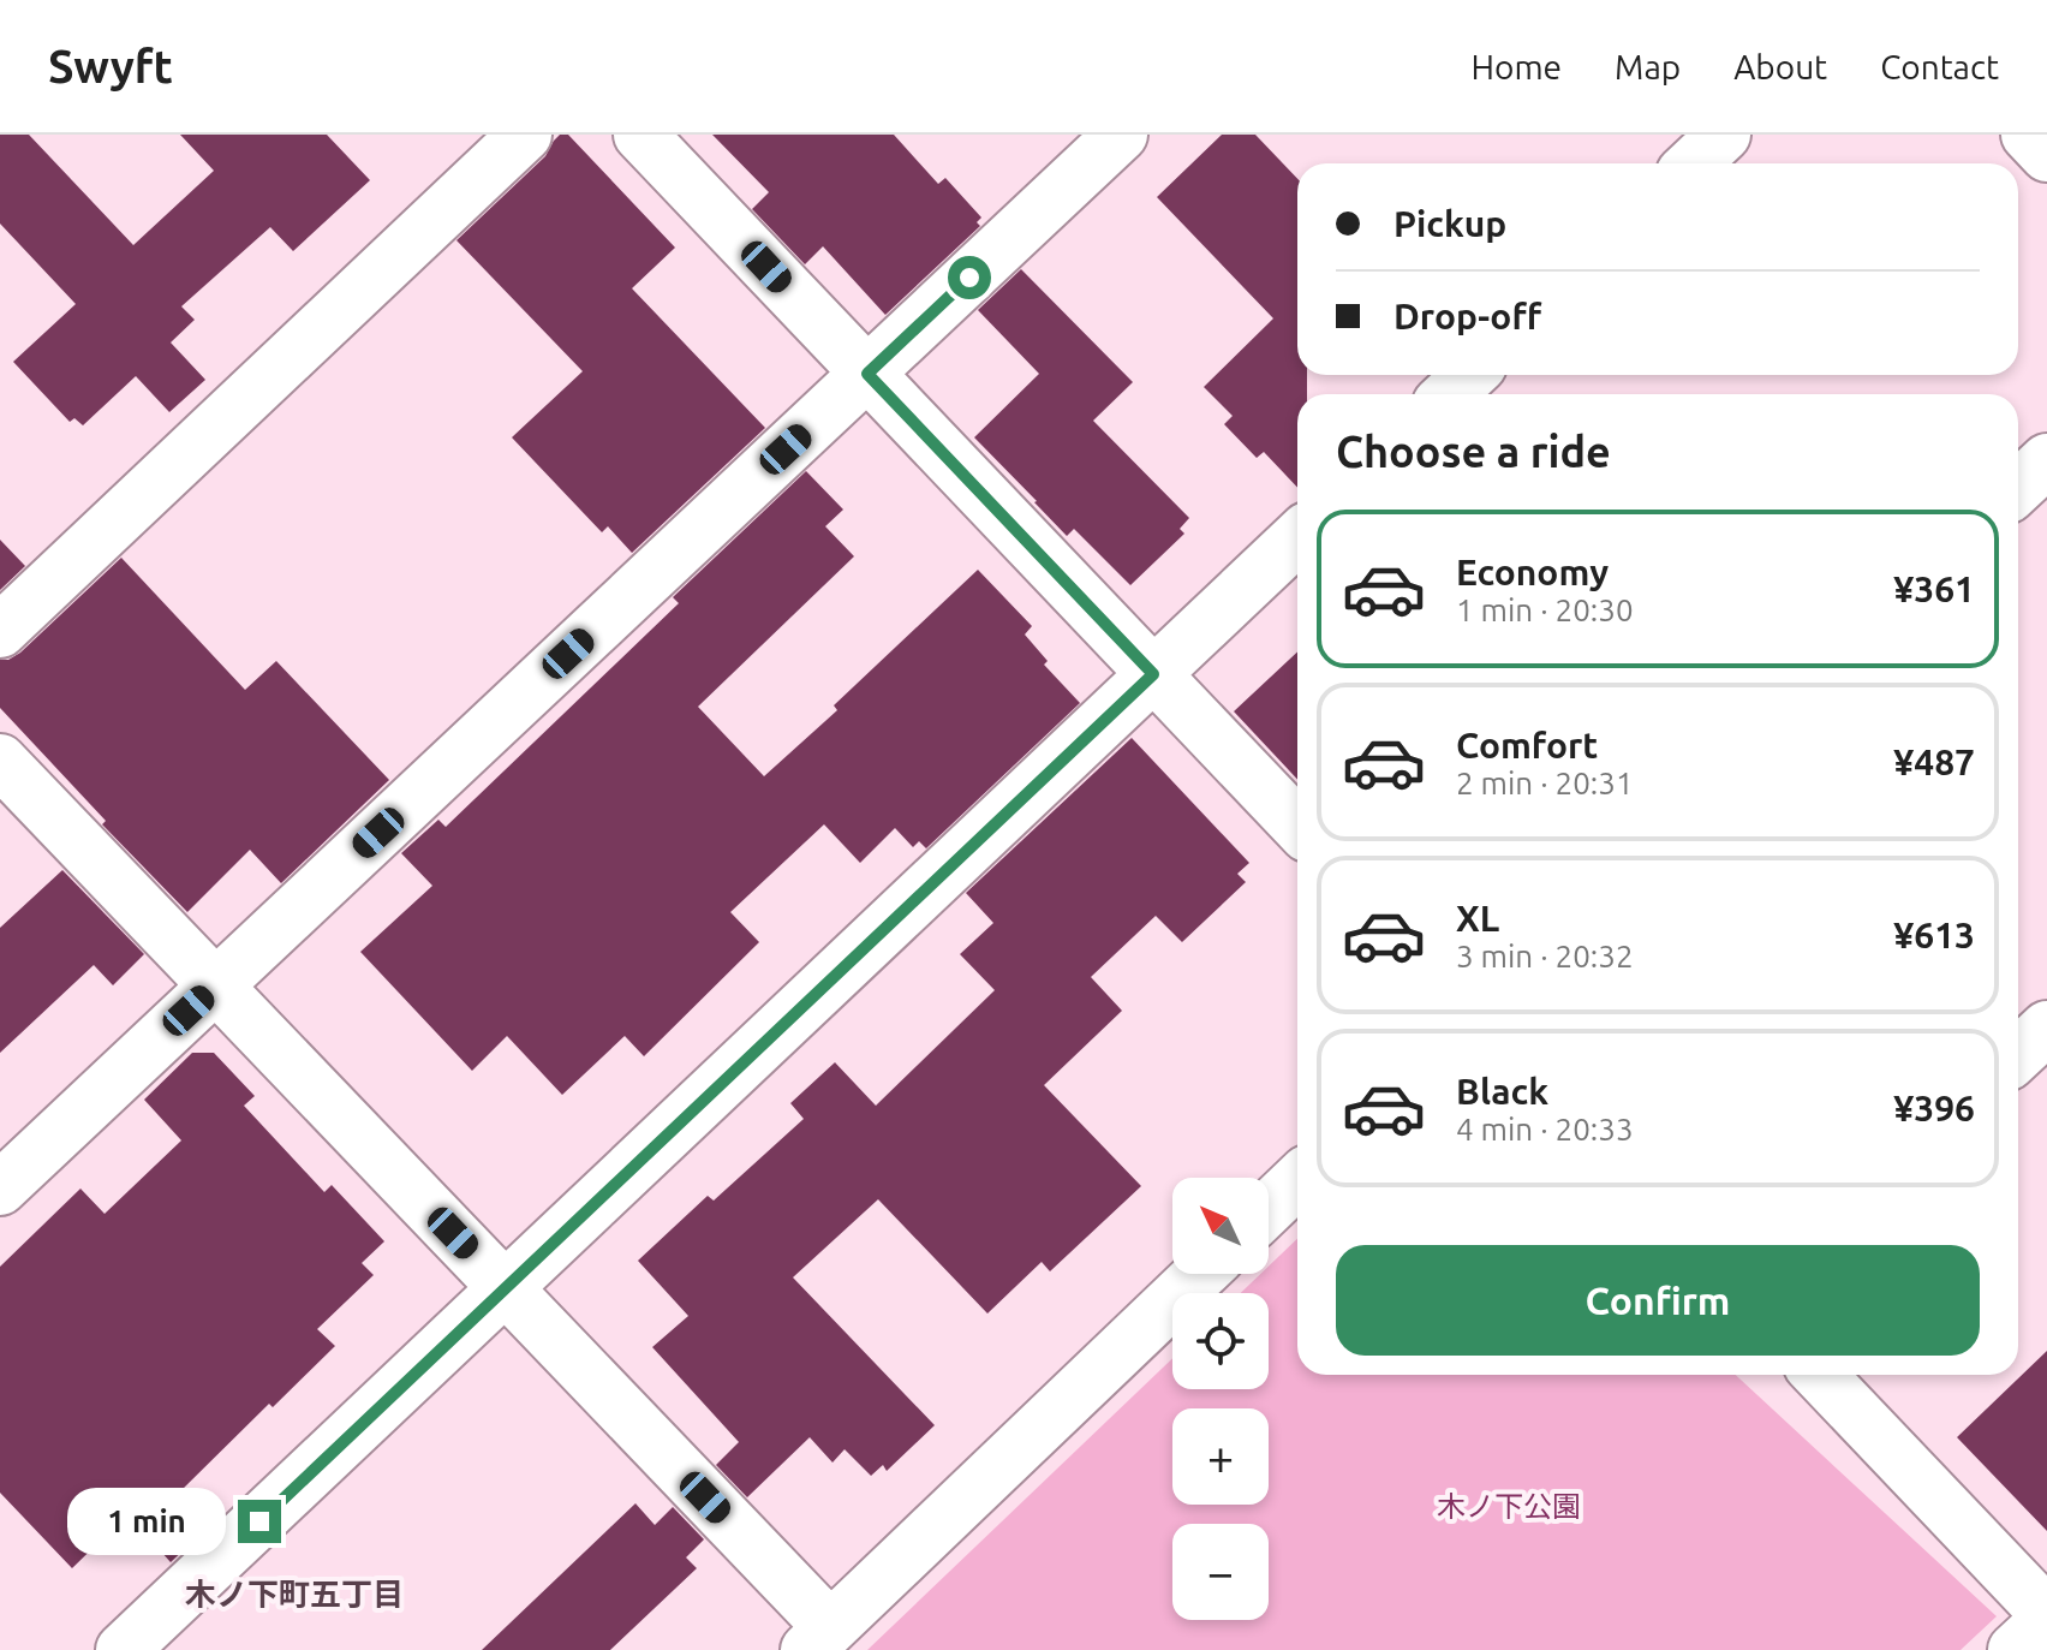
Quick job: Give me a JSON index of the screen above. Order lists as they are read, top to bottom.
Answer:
{
  "districts": ["木ノ下町五丁目"],
  "parks": ["木ノ下公園"],
  "north": "top left",
  "page": {
    "header": "Swyft",
    "nav": [
      "Home",
      "Map",
      "About",
      "Contact"
    ],
    "banner": ["Pickup", "Drop-off"],
    "heading": "Choose a ride",
    "list": [
      {
        "name": "Economy",
        "note": "1 min · 20:30",
        "value": "¥361"
      },
      {
        "name": "Comfort",
        "note": "2 min · 20:31",
        "value": "¥487"
      },
      {
        "name": "XL",
        "note": "3 min · 20:32",
        "value": "¥613"
      },
      {
        "name": "Black",
        "note": "4 min · 20:33",
        "value": "¥396"
      }
    ],
    "map_buttons": ["+", "−"],
    "buttons": "Confirm",
    "bubble": "1 min"
  }
}
